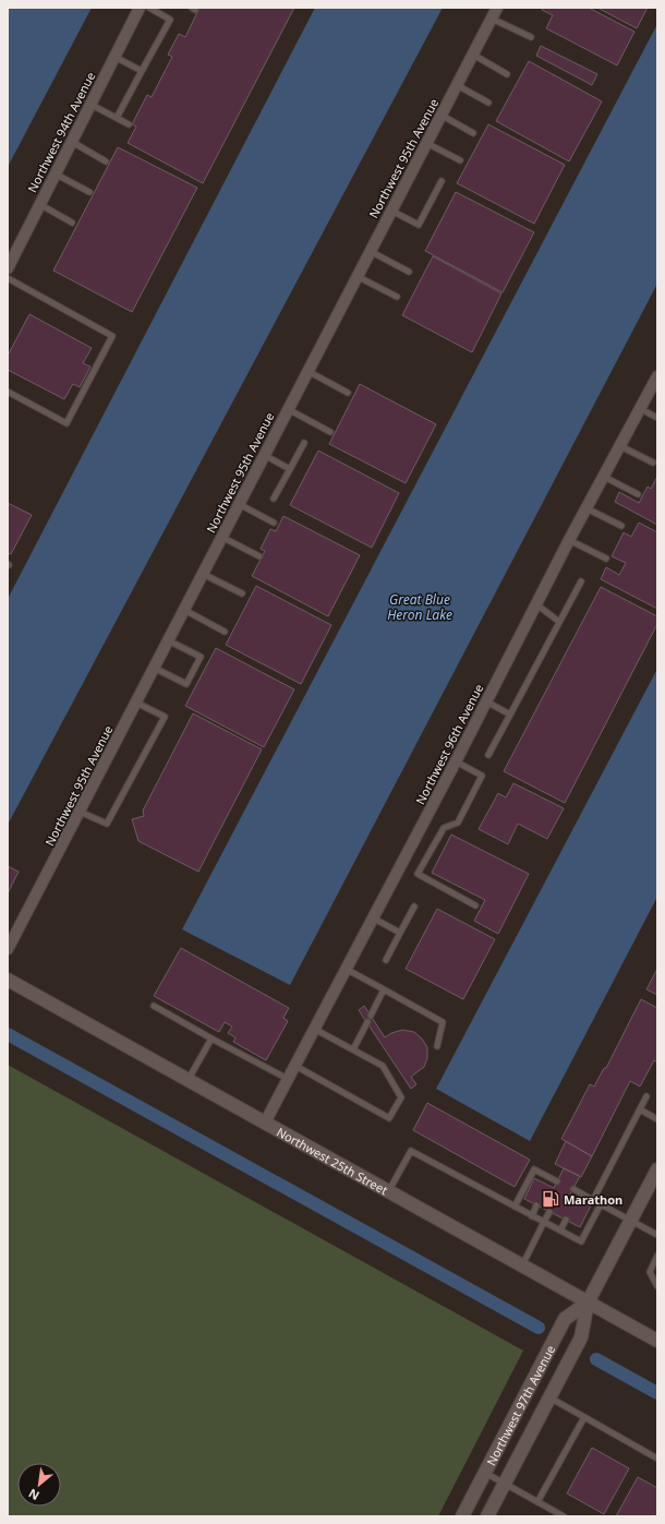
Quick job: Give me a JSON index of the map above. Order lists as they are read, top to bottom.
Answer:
{
  "streets": {
    "main road": ["Northwest 25th Street", "Northwest 97th Avenue"],
    "street": ["Northwest 94th Avenue", "Northwest 95th Avenue", "Northwest 96th Avenue"]
  },
  "crossings": [
    ["Northwest 96th Avenue", "Northwest 25th Street"],
    ["Northwest 25th Street", "Northwest 97th Avenue"]
  ],
  "water": ["Great Blue Heron Lake"],
  "places": {
    "fuel station": ["Marathon"]
  },
  "north": "bottom left"
}
